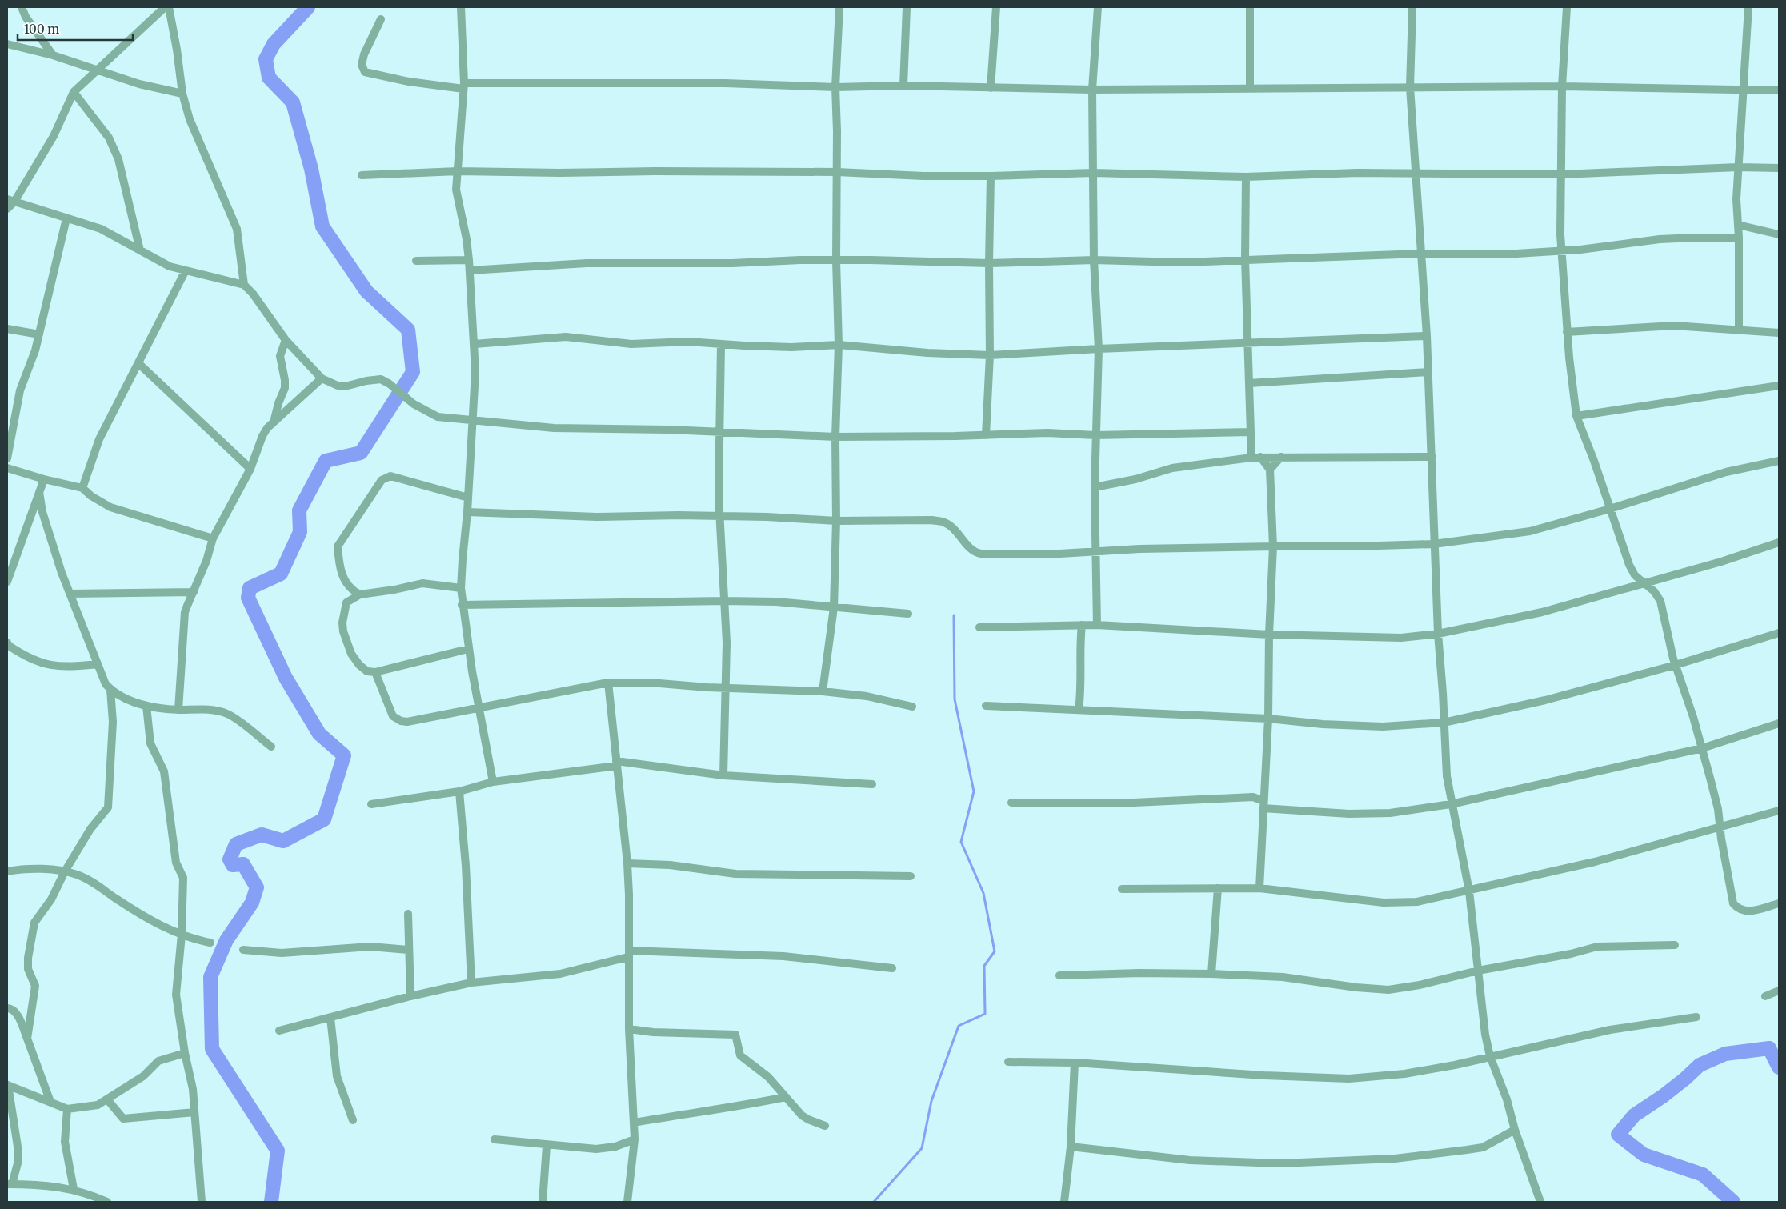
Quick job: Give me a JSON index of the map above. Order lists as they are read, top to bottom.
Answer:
{
  "scale_bar": "100 m"
}
